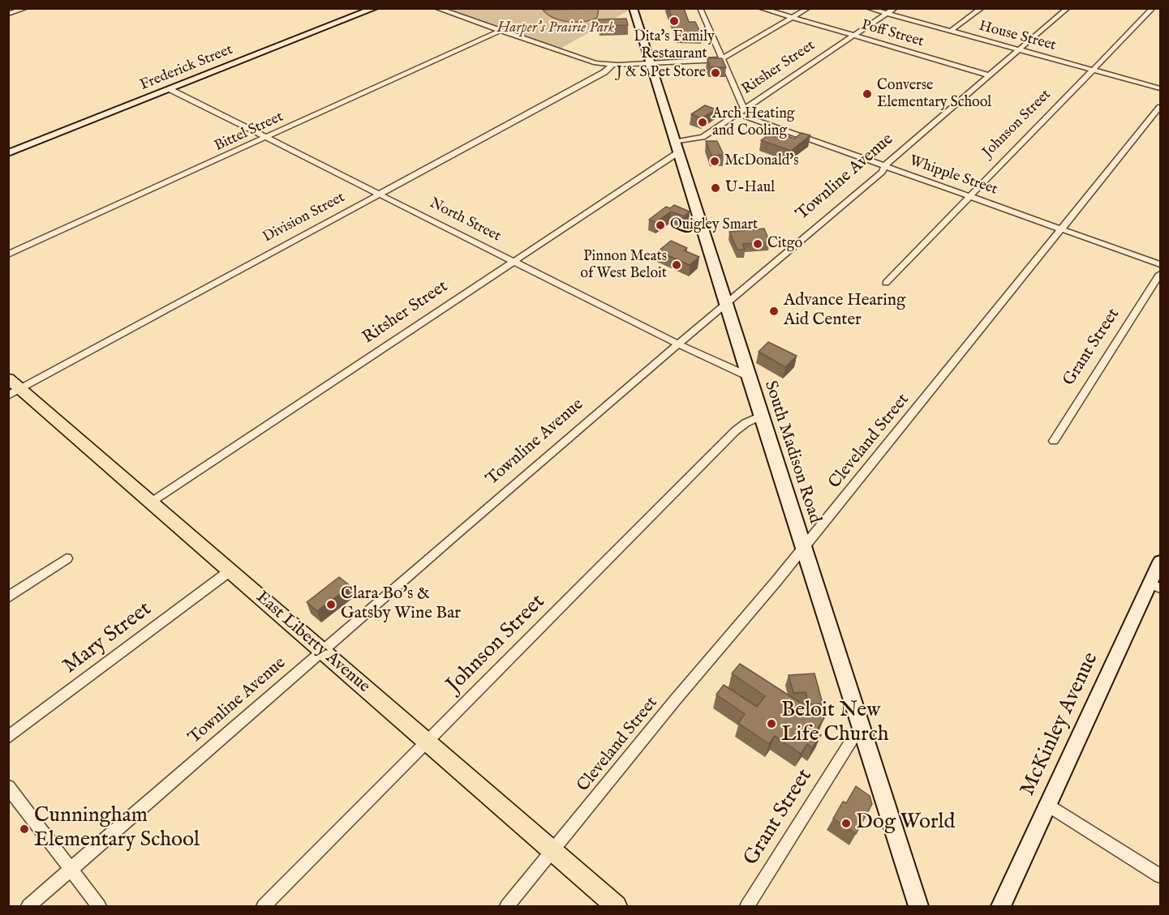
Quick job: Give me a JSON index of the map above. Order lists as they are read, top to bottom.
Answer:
{
  "streets": {
    "main road": [
      "Frederick Street",
      "South Madison Road",
      "East Liberty Avenue",
      "McKinley Avenue"
    ],
    "street": [
      "Poff Street",
      "House Street",
      "Ritsher Street",
      "Johnson Street",
      "Bittel Street",
      "Whipple Street",
      "Townline Avenue",
      "Division Street",
      "North Street",
      "Grant Street",
      "Cleveland Street",
      "Mary Street"
    ]
  },
  "crossings": [
    ["Poff Street", "Ritsher Street"],
    ["Poff Street", "Townline Avenue"],
    ["House Street", "Ritsher Street"],
    ["House Street", "Johnson Street"],
    ["House Street", "Townline Avenue"],
    ["Frederick Street", "North Street"],
    ["Ritsher Street", "Whipple Street"],
    ["Ritsher Street", "North Street"],
    ["Ritsher Street", "South Madison Road"],
    ["Ritsher Street", "East Liberty Avenue"],
    ["Johnson Street", "Whipple Street"],
    ["Johnson Street", "South Madison Road"],
    ["Johnson Street", "East Liberty Avenue"],
    ["Bittel Street", "North Street"],
    ["Whipple Street", "Townline Avenue"],
    ["Whipple Street", "Cleveland Street"],
    ["Townline Avenue", "North Street"],
    ["Townline Avenue", "South Madison Road"],
    ["Townline Avenue", "East Liberty Avenue"],
    ["Division Street", "North Street"],
    ["Division Street", "East Liberty Avenue"],
    ["North Street", "South Madison Road"],
    ["Grant Street", "South Madison Road"],
    ["Cleveland Street", "South Madison Road"],
    ["Cleveland Street", "East Liberty Avenue"],
    ["Mary Street", "East Liberty Avenue"]
  ],
  "parks": ["Harper's Prairie Park"],
  "places": [
    "Dita's Family Restaurant",
    "J & S Pet Store",
    "Converse Elementary School",
    "Arch Heating and Cooling",
    "McDonald's",
    "U-Haul",
    "Quigley Smart",
    "Citgo",
    "Pinnon Meats of West Beloit",
    "Advance Hearing Aid Center",
    "Clara Bo's & Gatsby Wine Bar",
    "Beloit New Life Church",
    "Dog World",
    "Cunningham Elementary School"
  ]
}
